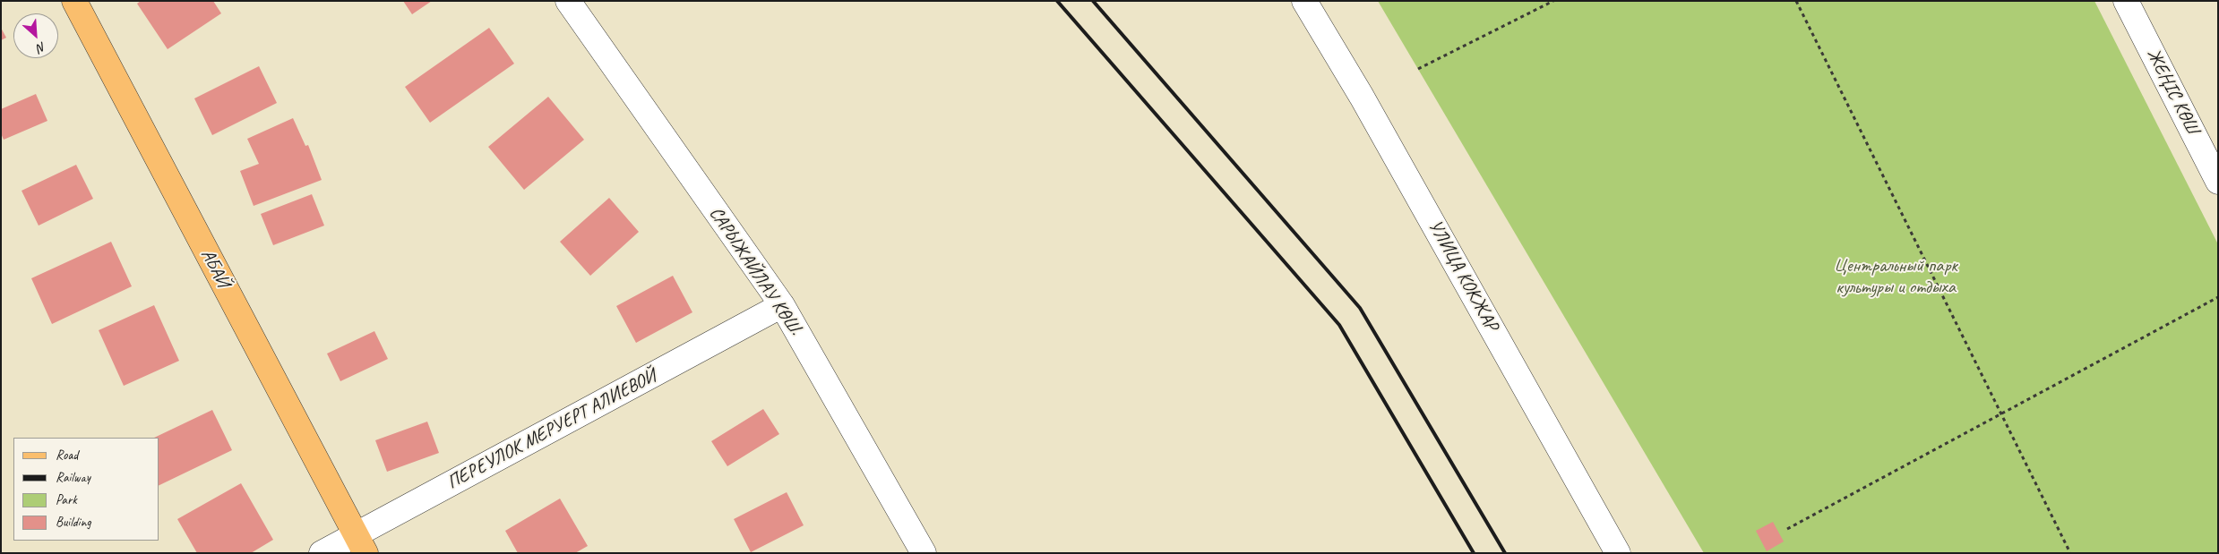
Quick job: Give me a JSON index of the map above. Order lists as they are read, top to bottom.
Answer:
{
  "streets": {
    "main road": ["АБАЙ"],
    "street": [
      "ЖЕҢІС КӨШ",
      "САРЫЖАЙЛАУ КӨШ.",
      "УЛИЦА КОКЖАР",
      "ПЕРЕУЛОК МЕРУЕРТ АЛИЕВОЙ"
    ]
  },
  "crossings": [
    ["АБАЙ", "ПЕРЕУЛОК МЕРУЕРТ АЛИЕВОЙ"],
    ["САРЫЖАЙЛАУ КӨШ.", "ПЕРЕУЛОК МЕРУЕРТ АЛИЕВОЙ"]
  ],
  "parks": ["Центральный парк культуры и отдыха"],
  "legend": [
    "Road",
    "Railway",
    "Park",
    "Building"
  ],
  "north": "bottom right"
}
